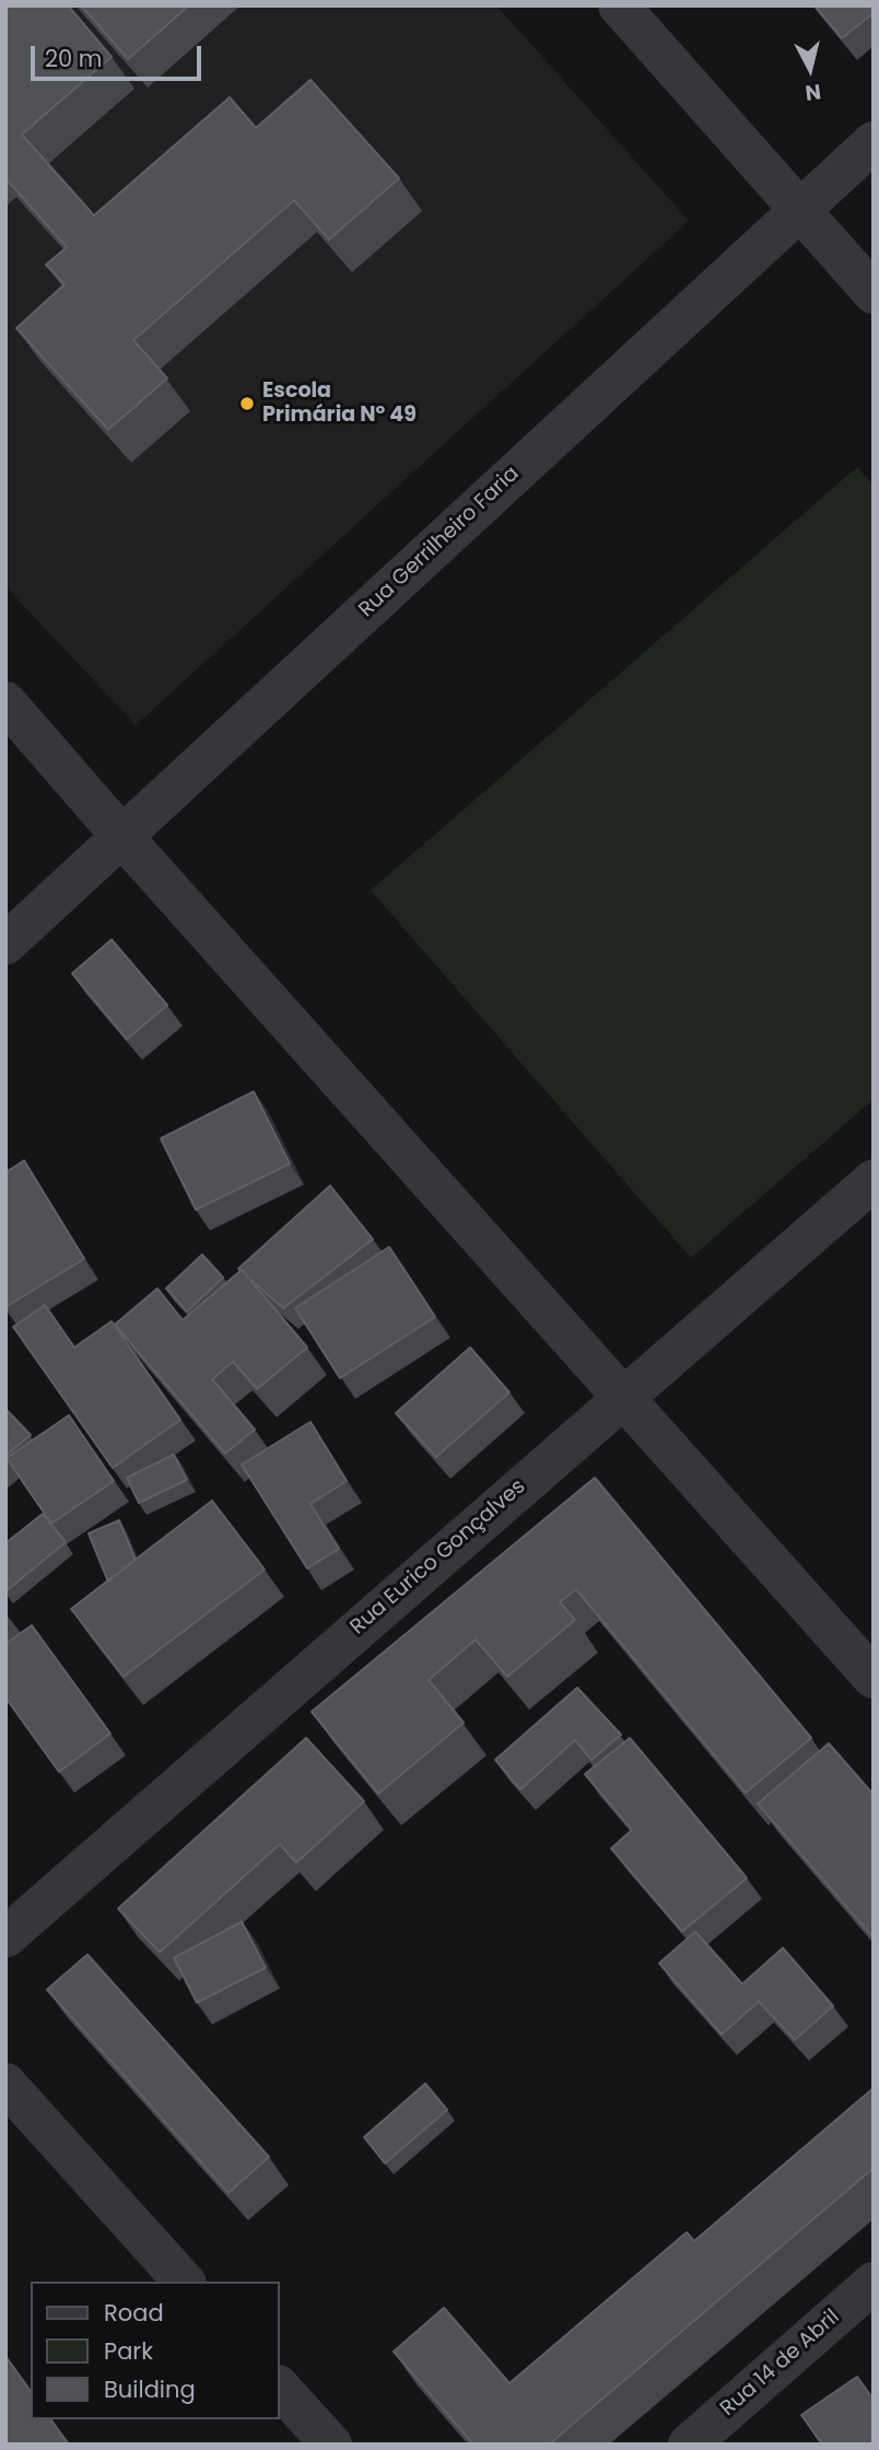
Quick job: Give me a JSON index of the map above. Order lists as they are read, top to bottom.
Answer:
{
  "streets": {
    "street": ["Rua Gerrilheiro Faria", "Rua Eurico Gonçalves", "Rua 14 de Abril"]
  },
  "places": ["Escola Primária Nº 49"],
  "legend": ["Road", "Park", "Building"],
  "scale_bar": "20 m",
  "north": "bottom"
}
